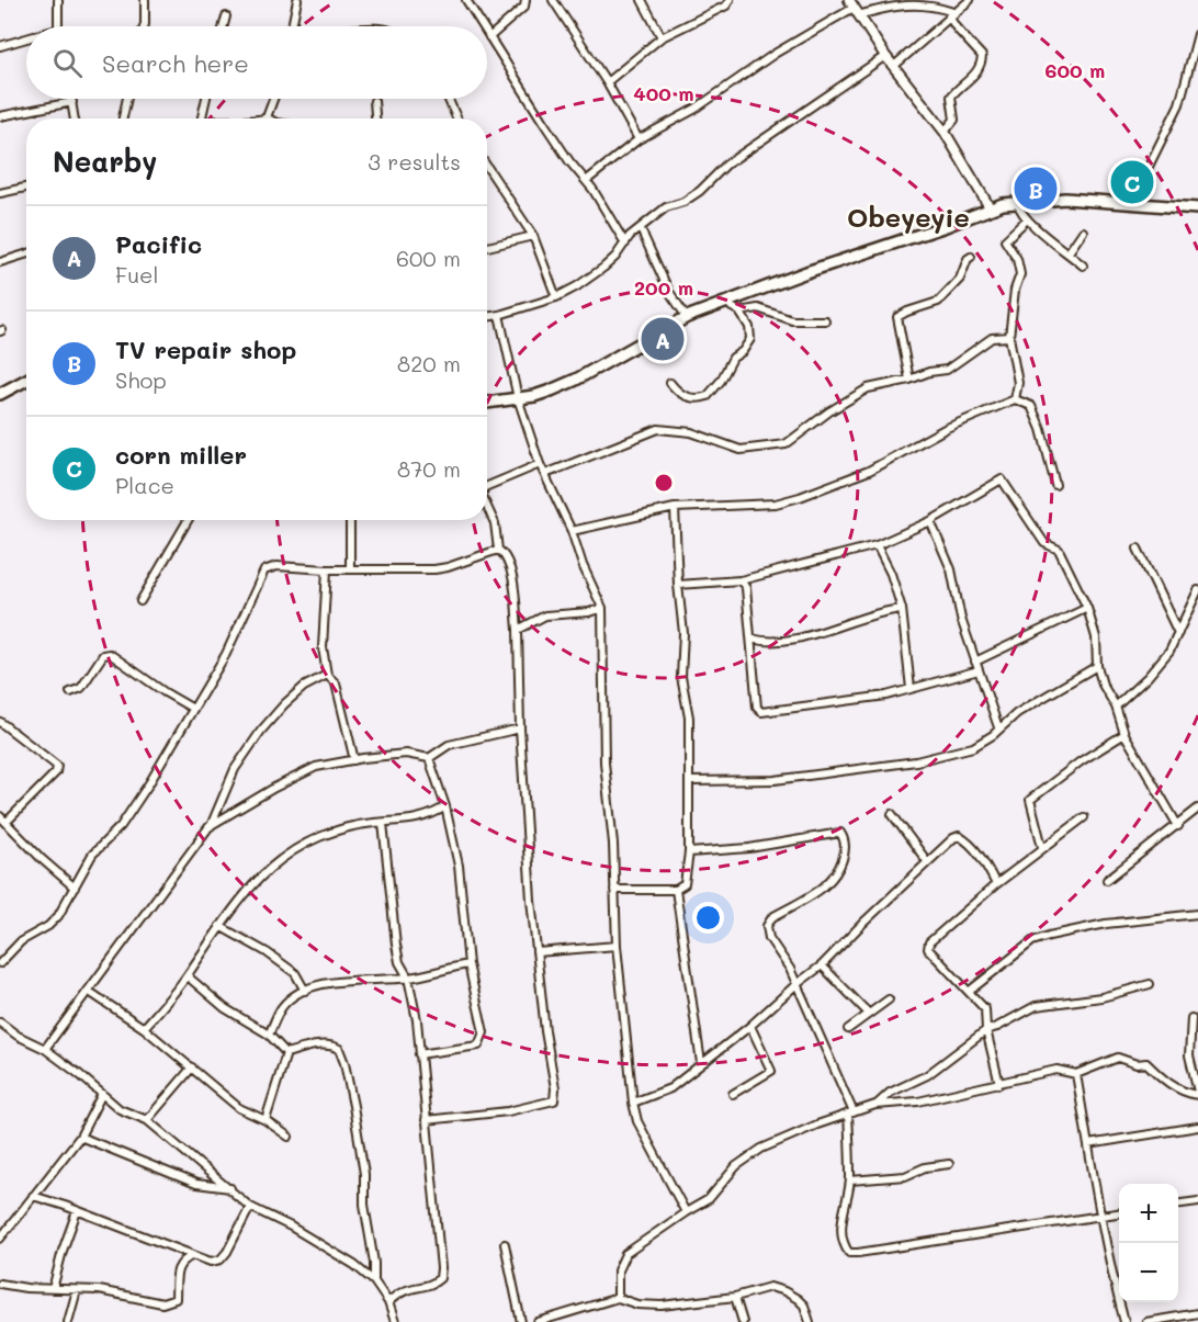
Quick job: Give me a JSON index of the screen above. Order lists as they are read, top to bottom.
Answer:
{
  "districts": ["Obeyeyie"],
  "page": {
    "search": "Search here",
    "heading": ["Nearby", "3 results"],
    "pins": ["C", "B", "A"],
    "list": [
      {
        "mark": "A",
        "name": "Pacific",
        "note": "Fuel",
        "value": "600 m"
      },
      {
        "mark": "B",
        "name": "TV repair shop",
        "note": "Shop",
        "value": "820 m"
      },
      {
        "mark": "C",
        "name": "corn miller",
        "note": "Place",
        "value": "870 m"
      }
    ],
    "map_buttons": ["+", "−"]
  },
  "rings": ["600 m", "400 m", "200 m"]
}
